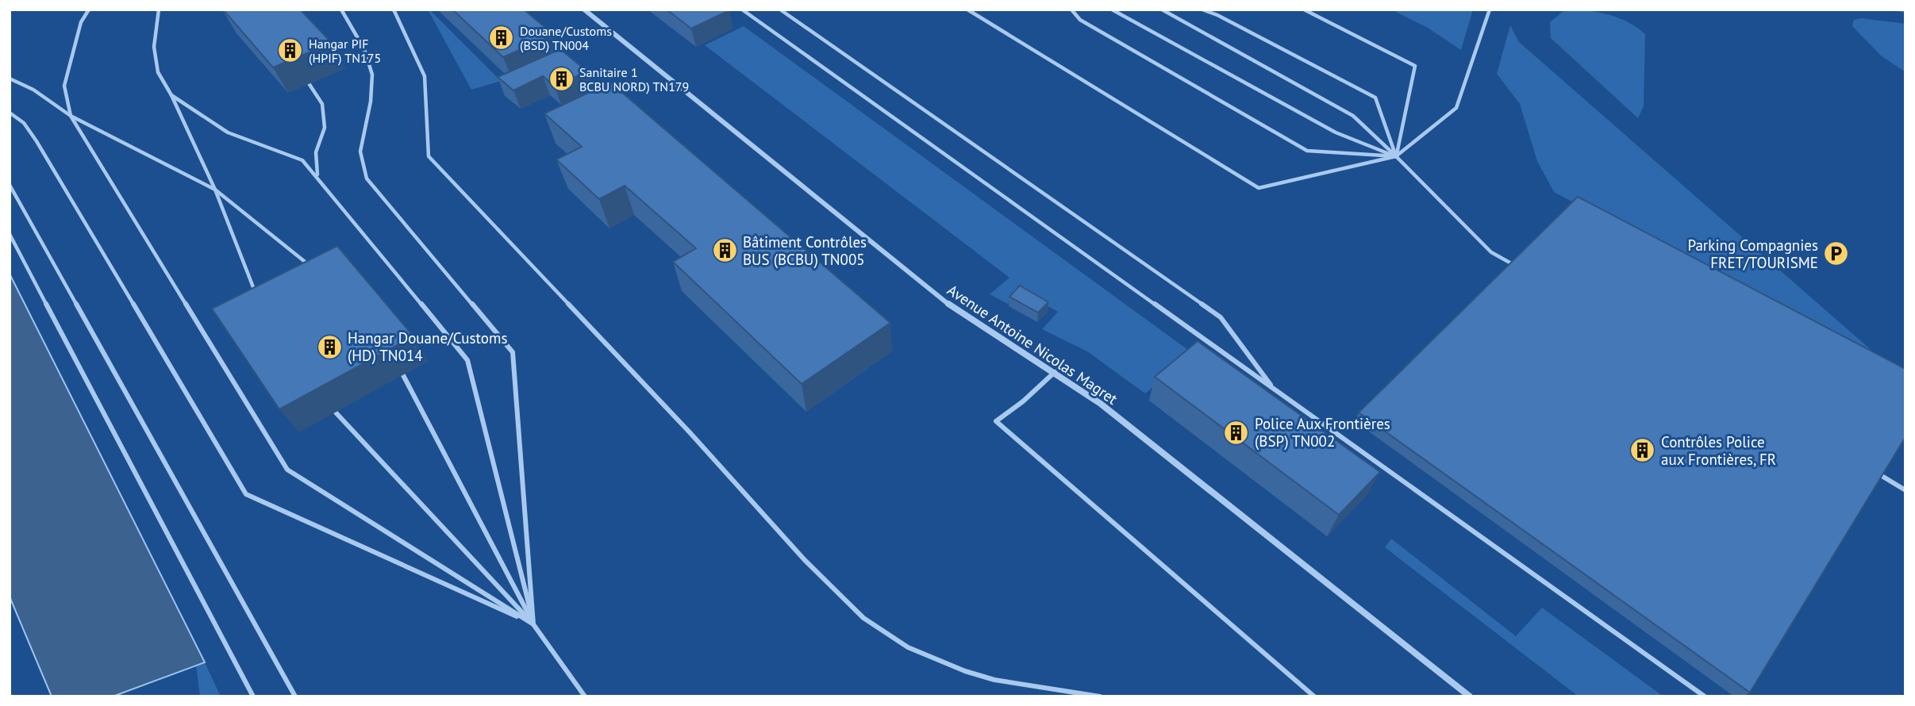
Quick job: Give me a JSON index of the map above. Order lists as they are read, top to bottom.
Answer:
{
  "streets": {
    "street": ["Avenue Antoine Nicolas Magret"]
  },
  "places": {
    "building": [
      "Douane/Customs (BSD) TN004",
      "Hangar PIF (HPIF) TN175",
      "Sanitaire 1 BCBU NORD) TN179",
      "Bâtiment Contrôles BUS (BCBU) TN005",
      "Hangar Douane/Customs (HD) TN014",
      "Police Aux Frontières (BSP) TN002",
      "Contrôles Police aux Frontières, FR"
    ],
    "parking": ["Parking Compagnies FRET/TOURISME"]
  }
}
